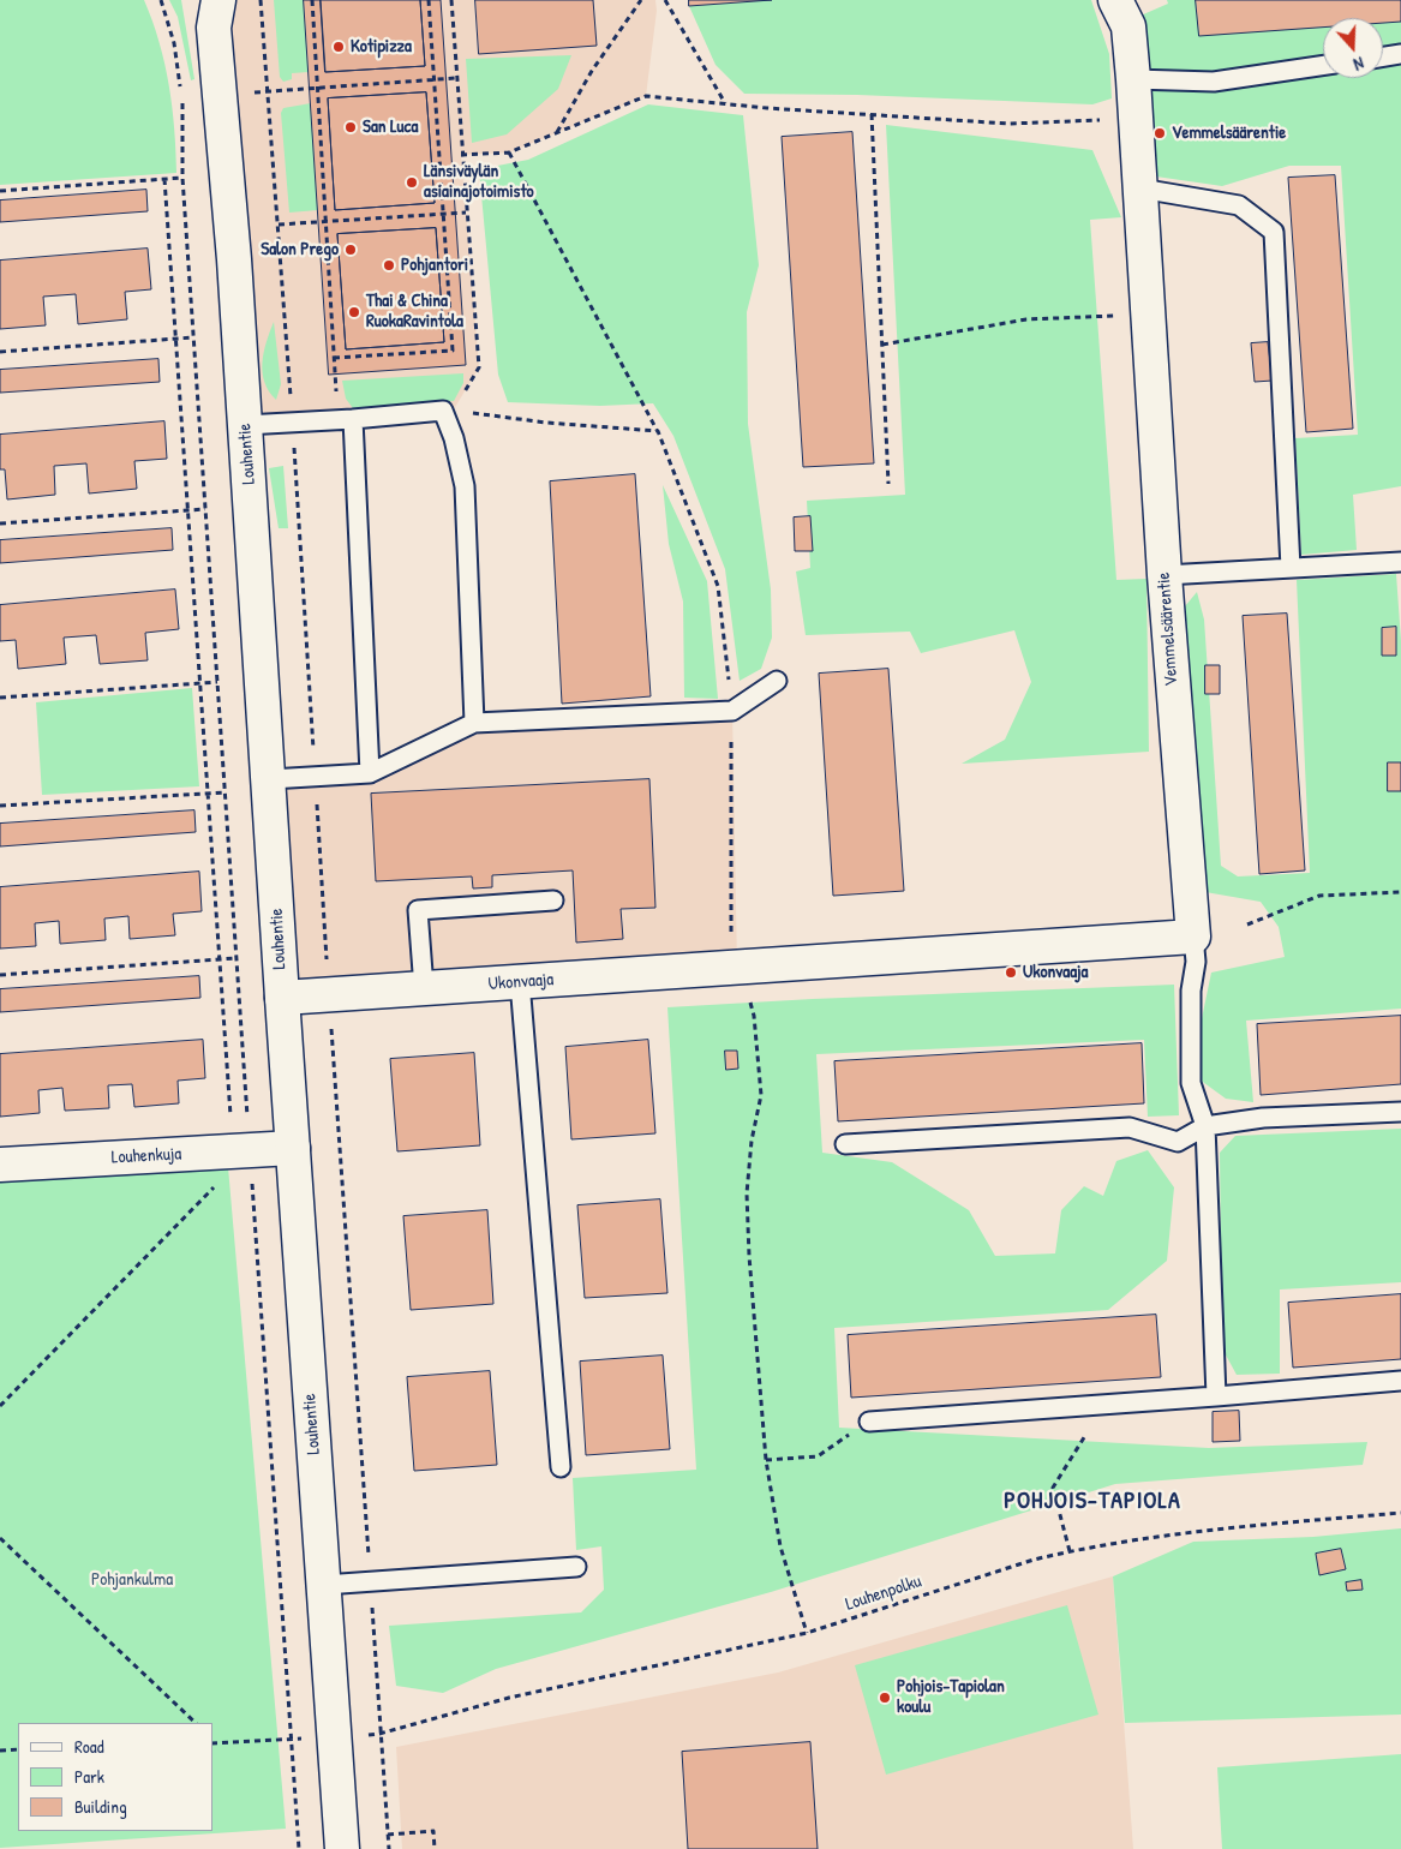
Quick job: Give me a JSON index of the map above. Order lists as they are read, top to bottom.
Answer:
{
  "streets": {
    "street": [
      "Louhentie",
      "Vemmelsäärentie",
      "Ukonvaaja",
      "Louhenkuja"
    ],
    "path": ["Louhenpolku"]
  },
  "crossings": [
    ["Louhentie", "Ukonvaaja"],
    ["Louhentie", "Louhenkuja"],
    ["Vemmelsäärentie", "Ukonvaaja"]
  ],
  "districts": ["POHJOIS-TAPIOLA"],
  "parks": ["Pohjankulma"],
  "places": [
    "Kotipizza",
    "San Luca",
    "Vemmelsäärentie",
    "Länsiväylän asiainajotoimisto",
    "Salon Prego",
    "Pohjantori",
    "Thai & China RuokaRavintola",
    "Ukonvaaja",
    "Pohjois-Tapiolan koulu"
  ],
  "legend": ["Road", "Park", "Building"],
  "north": "bottom"
}
